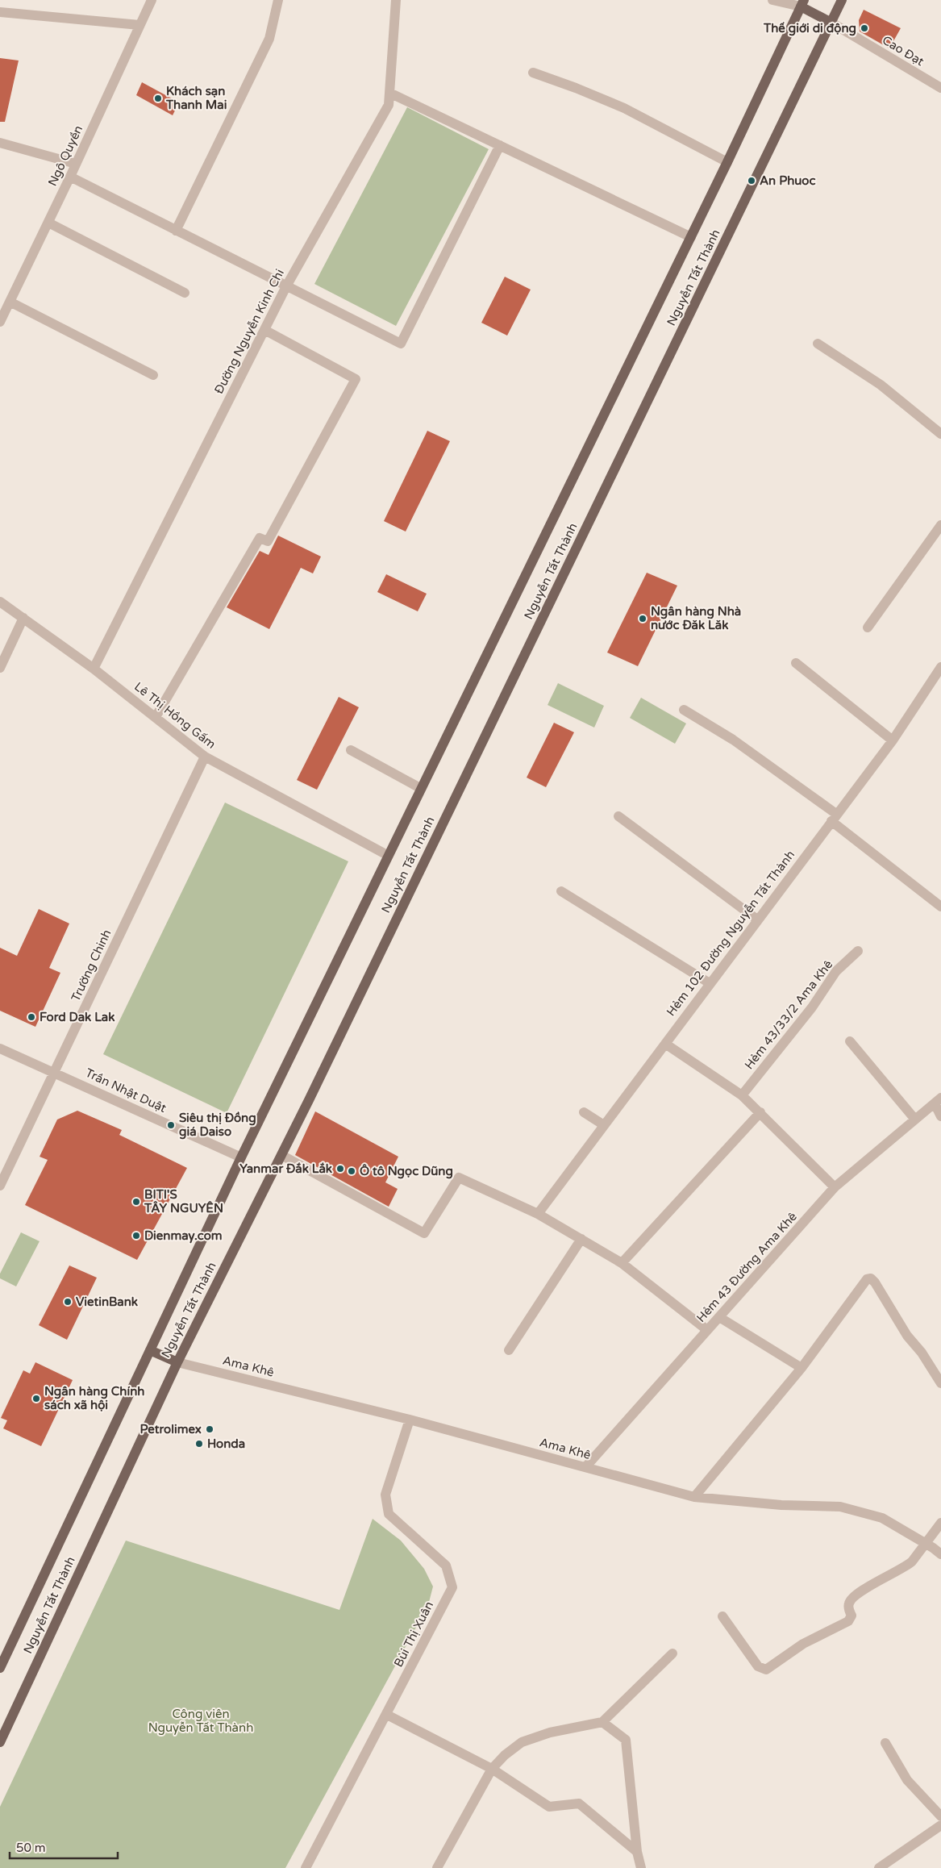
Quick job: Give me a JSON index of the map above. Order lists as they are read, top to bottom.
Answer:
{
  "streets": {
    "main road": ["Nguyễn Tất Thành"],
    "street": [
      "Cao Đạt",
      "Ngô Quyền",
      "Đường Nguyễn Kinh Chi",
      "Lê Thị Hồng Gấm",
      "Hẻm 102 Đường Nguyễn Tất Thành",
      "Trường Chinh",
      "Hẻm 43/33/2 Ama Khê",
      "Trần Nhật Duật",
      "Hẻm 43 Đường Ama Khê",
      "Ama Khê",
      "Bùi Thị Xuân"
    ]
  },
  "crossings": [
    ["Cao Đạt", "Nguyễn Tất Thành"],
    ["Nguyễn Tất Thành", "Lê Thị Hồng Gấm"],
    ["Nguyễn Tất Thành", "Trần Nhật Duật"],
    ["Nguyễn Tất Thành", "Ama Khê"],
    ["Đường Nguyễn Kinh Chi", "Lê Thị Hồng Gấm"],
    ["Lê Thị Hồng Gấm", "Trường Chinh"],
    ["Trường Chinh", "Trần Nhật Duật"],
    ["Hẻm 43 Đường Ama Khê", "Ama Khê"],
    ["Ama Khê", "Bùi Thị Xuân"]
  ],
  "parks": ["Công viên Nguyễn Tất Thành"],
  "places": [
    "Thế giới di động",
    "Khách sạn Thanh Mai",
    "An Phuoc",
    "Ngân hàng Nhà nước Đăk Lăk",
    "Ford Dak Lak",
    "Siêu thị Đồng giá Daiso",
    "Yanmar Đắk Lắk",
    "Ô tô Ngọc Dũng",
    "BITI'S TÂY NGUYÊN",
    "Dienmay.com",
    "VietinBank",
    "Ngân hàng Chính sách xã hội",
    "Petrolimex",
    "Honda"
  ],
  "scale_bar": "50 m"
}
